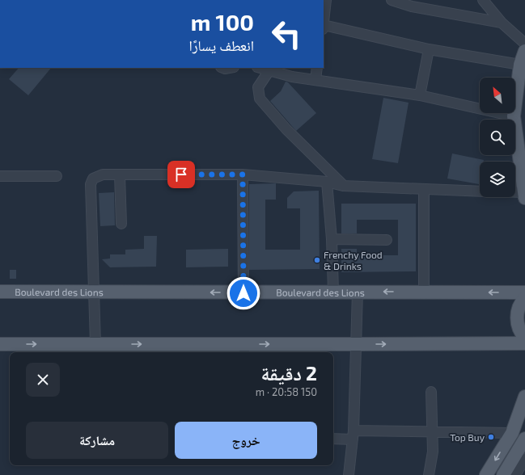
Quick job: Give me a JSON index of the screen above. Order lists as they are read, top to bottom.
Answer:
{
  "streets": {
    "main road": ["Boulevard des Lions"]
  },
  "places": ["Frenchy Food & Drinks", "Top Buy"],
  "north": "top left",
  "page": {
    "turn": ["100 m", "انعطف يسارًا"],
    "heading": ["2 دقيقة", "150 m · 20:58"],
    "buttons": ["خروج", "مشاركة"]
  }
}
